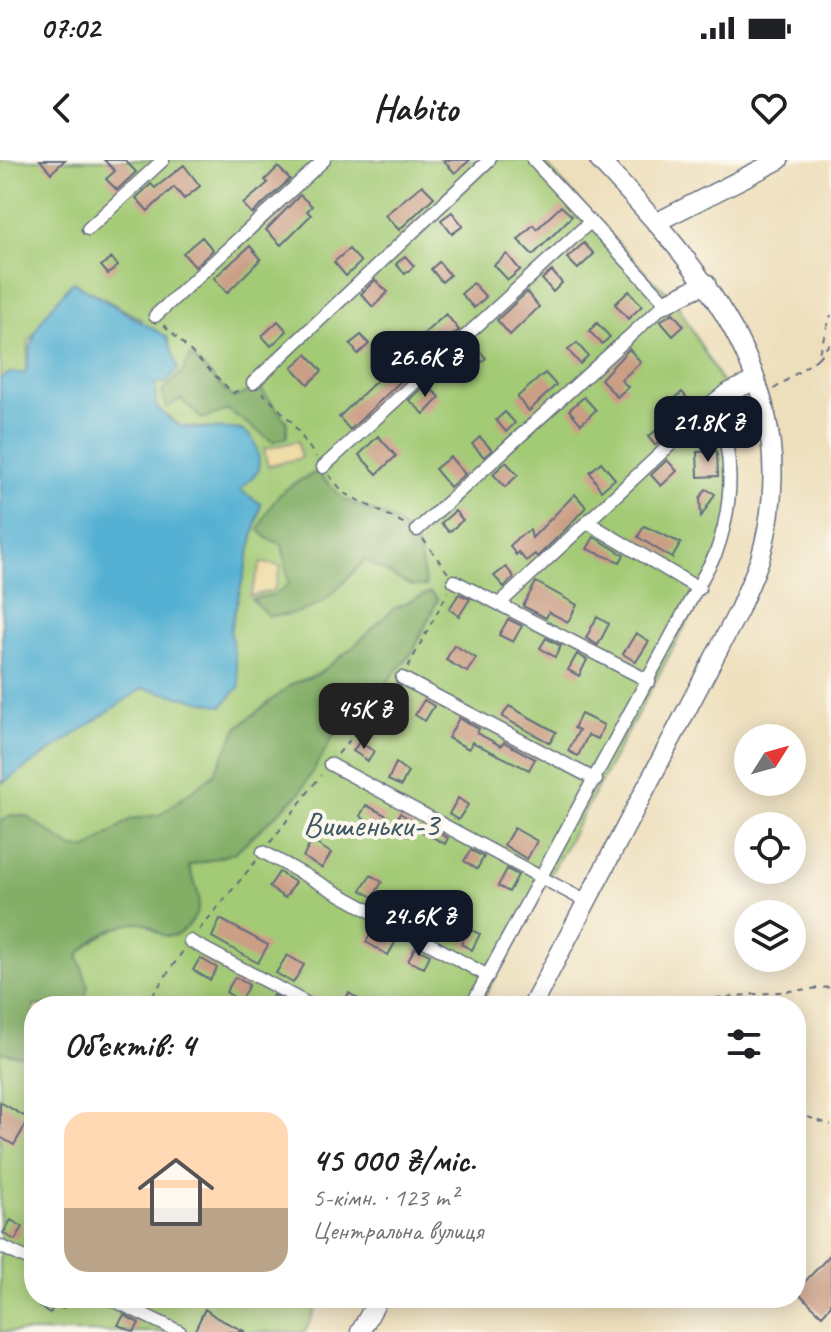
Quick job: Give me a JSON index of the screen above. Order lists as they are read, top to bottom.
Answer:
{
  "parks": ["Вишеньки-3"],
  "north": "top right",
  "page": {
    "status": "07:02",
    "header": "Habito",
    "price": [
      "26.6K ₴",
      "21.8K ₴",
      "45K ₴",
      "24.6K ₴"
    ],
    "heading": "Об’єктів: 4",
    "list": [
      {
        "name": "45 000 ₴/міс.",
        "note": "5-кімн. · 123 m² · Центральна вулиця"
      }
    ]
  }
}
